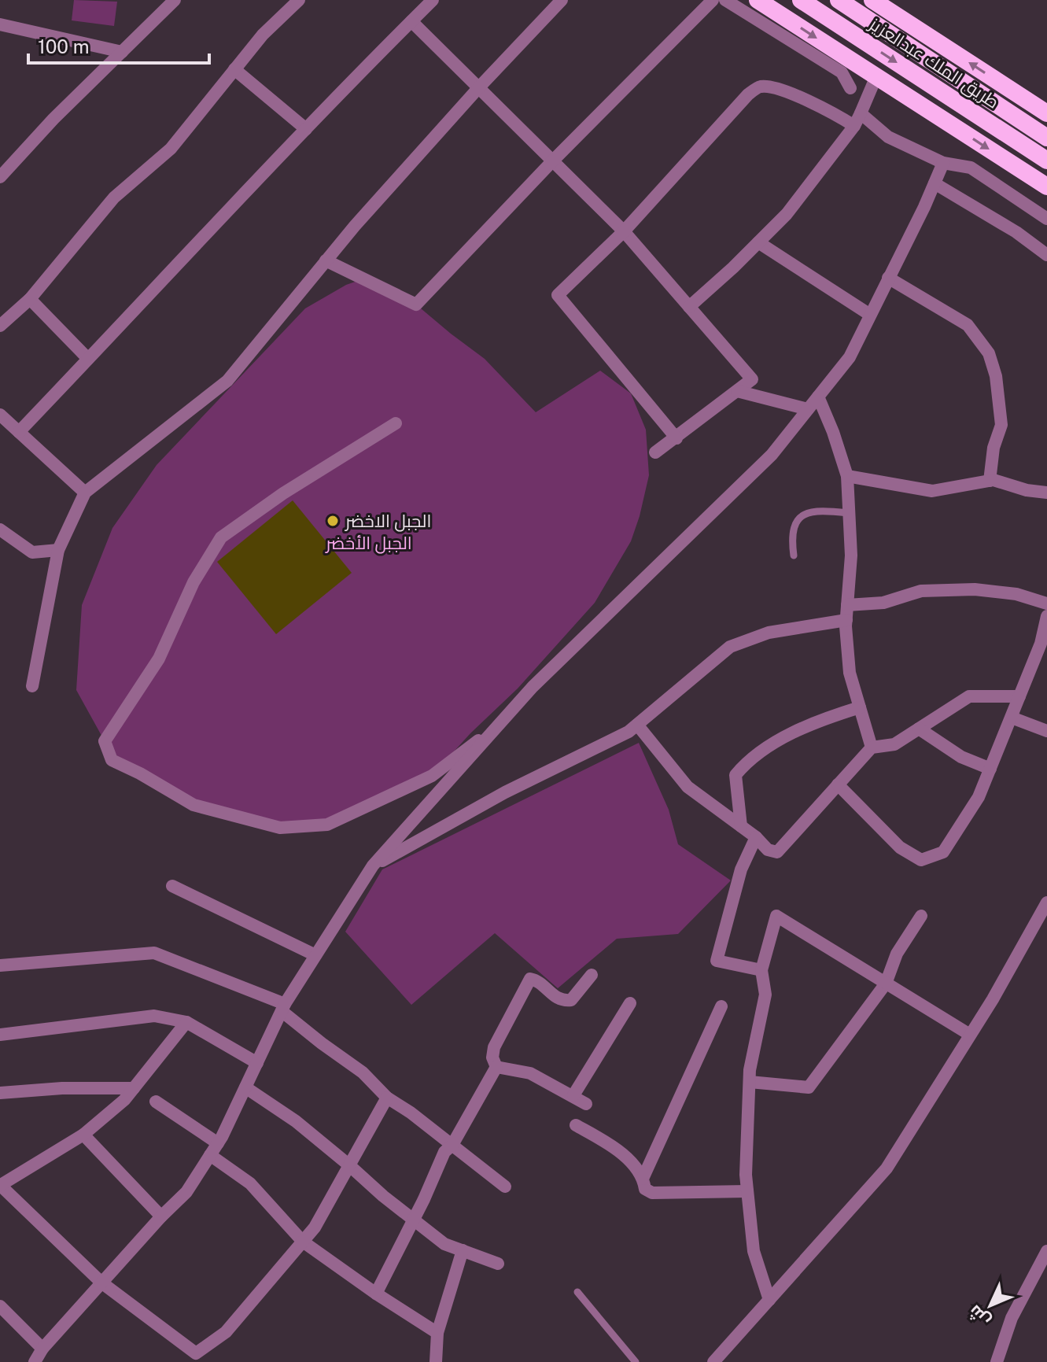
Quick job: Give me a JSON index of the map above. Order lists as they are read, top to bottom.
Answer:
{
  "streets": {
    "highway": ["طريق الملك عبدالعزيز"]
  },
  "parks": ["الجبل الأخضر"],
  "places": ["الجبل الاخضر"],
  "scale_bar": "100 m",
  "north": "bottom left"
}
